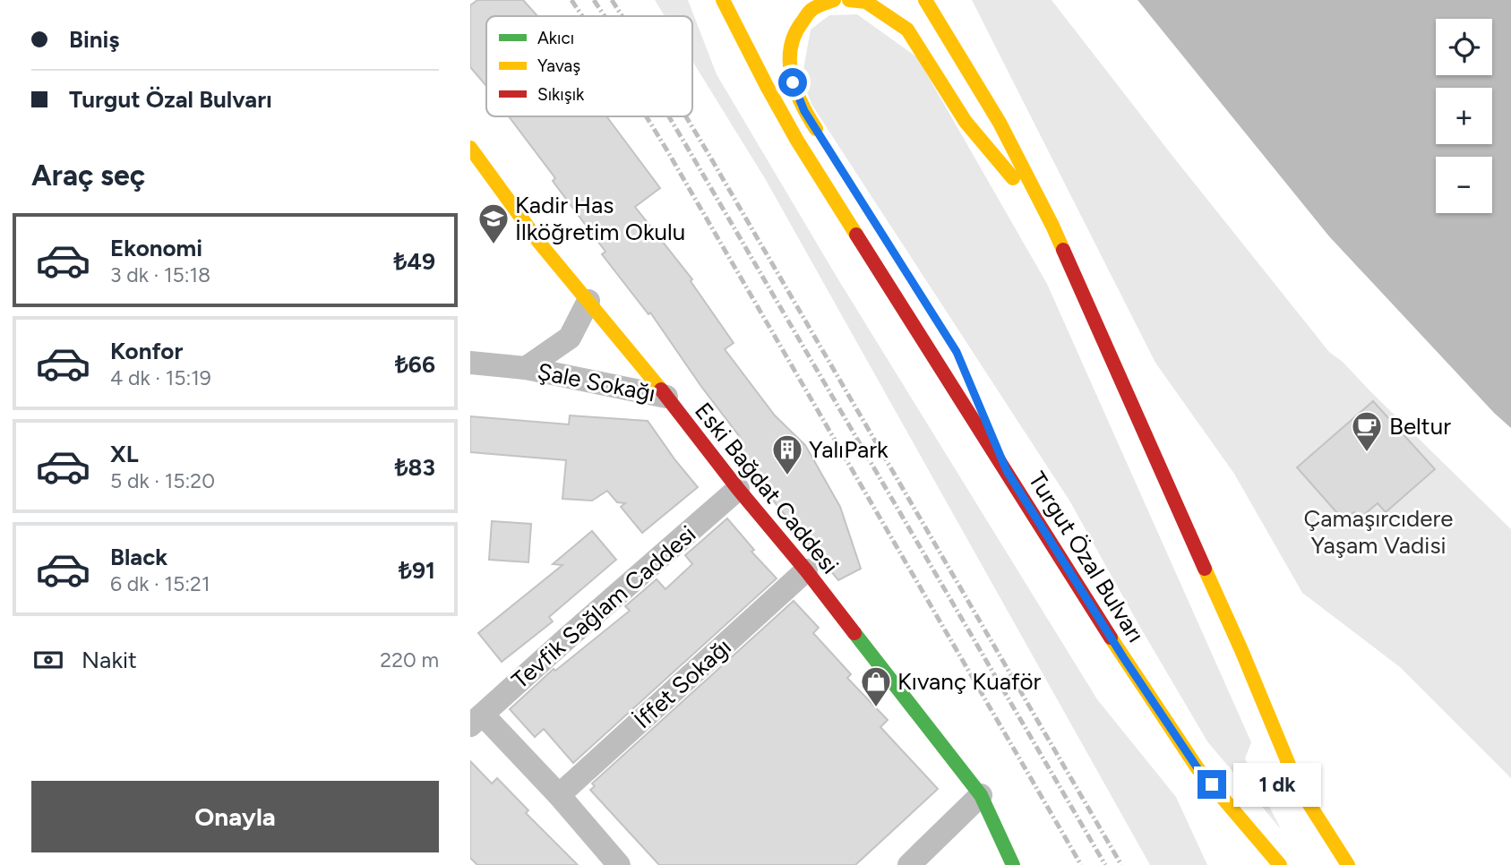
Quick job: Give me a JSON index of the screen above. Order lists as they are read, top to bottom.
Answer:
{
  "streets": {
    "main road": ["Eski Bağdat Caddesi", "Turgut Özal Bulvarı"],
    "street": ["Şale Sokağı", "Tevfik Sağlam Caddesi", "İffet Sokağı"]
  },
  "crossings": [
    ["Şale Sokağı", "Eski Bağdat Caddesi"],
    ["Eski Bağdat Caddesi", "Tevfik Sağlam Caddesi"],
    ["Eski Bağdat Caddesi", "İffet Sokağı"]
  ],
  "parks": ["Çamaşırcıdere Yaşam Vadisi"],
  "places": {
    "school or university": ["Kadir Has İlköğretim Okulu"],
    "cafe": ["Beltur"],
    "building": ["YalıPark"],
    "shop": ["Kıvanç Kuaför"]
  },
  "legend": ["Akıcı", "Yavaş", "Sıkışık"],
  "page": {
    "banner": ["Biniş", "Turgut Özal Bulvarı"],
    "map_buttons": ["+", "−"],
    "heading": "Araç seç",
    "list": [
      {
        "name": "Ekonomi",
        "note": "3 dk · 15:18",
        "value": "₺49"
      },
      {
        "name": "Konfor",
        "note": "4 dk · 15:19",
        "value": "₺66"
      },
      {
        "name": "XL",
        "note": "5 dk · 15:20",
        "value": "₺83"
      },
      {
        "name": "Black",
        "note": "6 dk · 15:21",
        "value": "₺91"
      }
    ],
    "pay": ["Nakit", "220 m"],
    "bubble": "1 dk",
    "buttons": "Onayla"
  }
}
